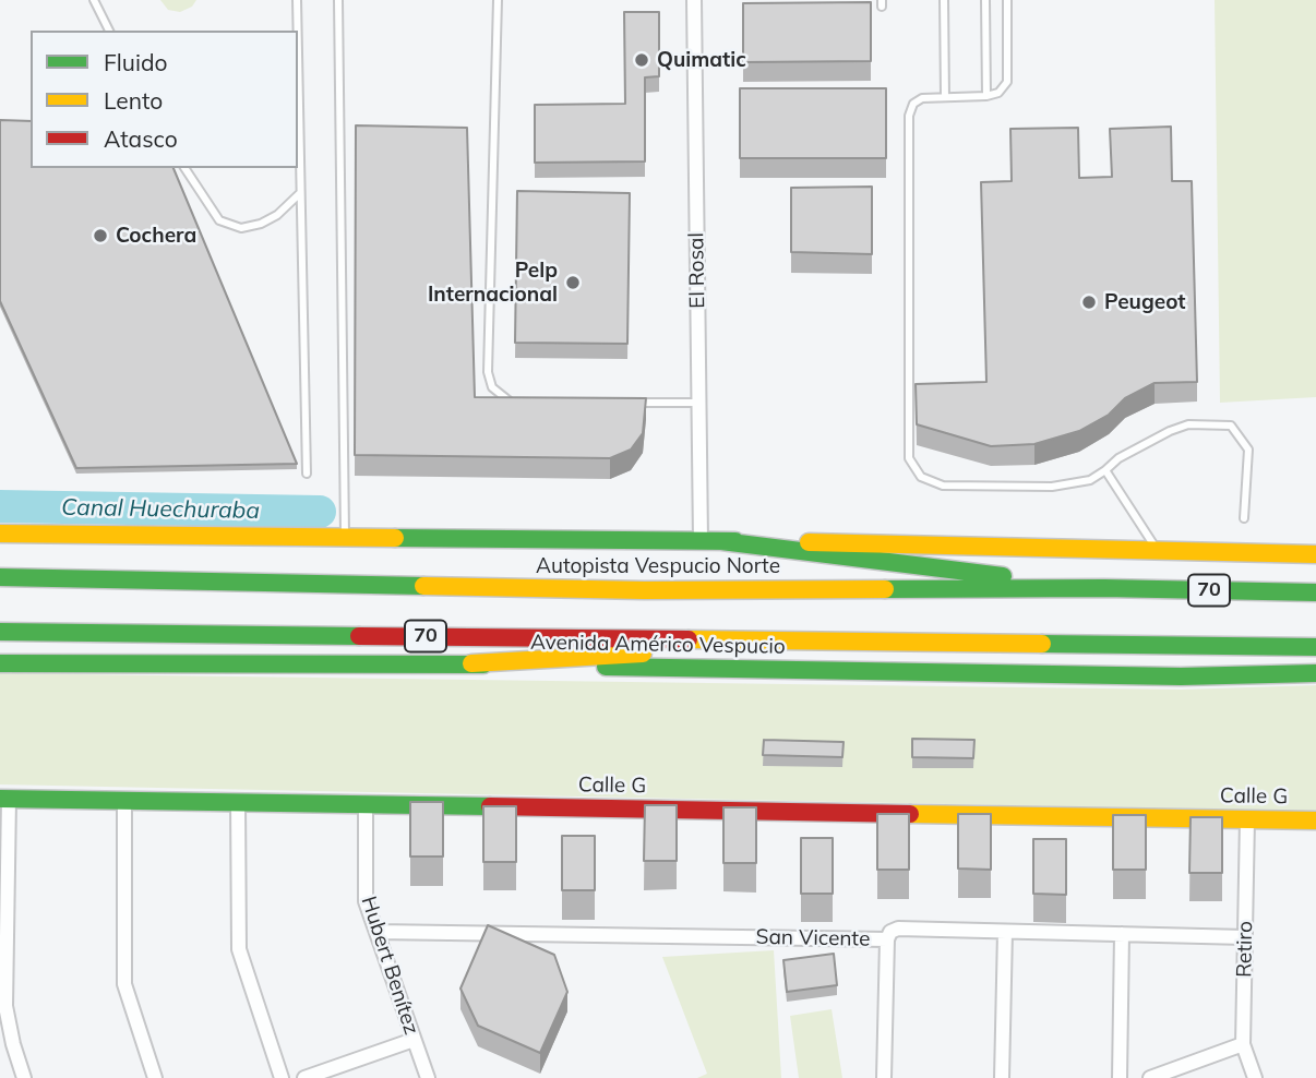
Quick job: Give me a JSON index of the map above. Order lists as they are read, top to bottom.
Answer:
{
  "streets": {
    "main road": [
      "Autopista Vespucio Norte",
      "70",
      "Avenida Américo Vespucio",
      "Calle G"
    ],
    "street": [
      "El Rosal",
      "San Vicente",
      "Retiro",
      "Hubert Benítez"
    ]
  },
  "crossings": [
    ["Calle G", "Retiro"],
    ["Calle G", "Hubert Benítez"],
    ["San Vicente", "Retiro"],
    ["San Vicente", "Hubert Benítez"]
  ],
  "water": ["Canal Huechuraba"],
  "places": [
    "Quimatic",
    "Cochera",
    "Pelp Internacional",
    "Peugeot"
  ],
  "legend": ["Fluido", "Lento", "Atasco"]
}
